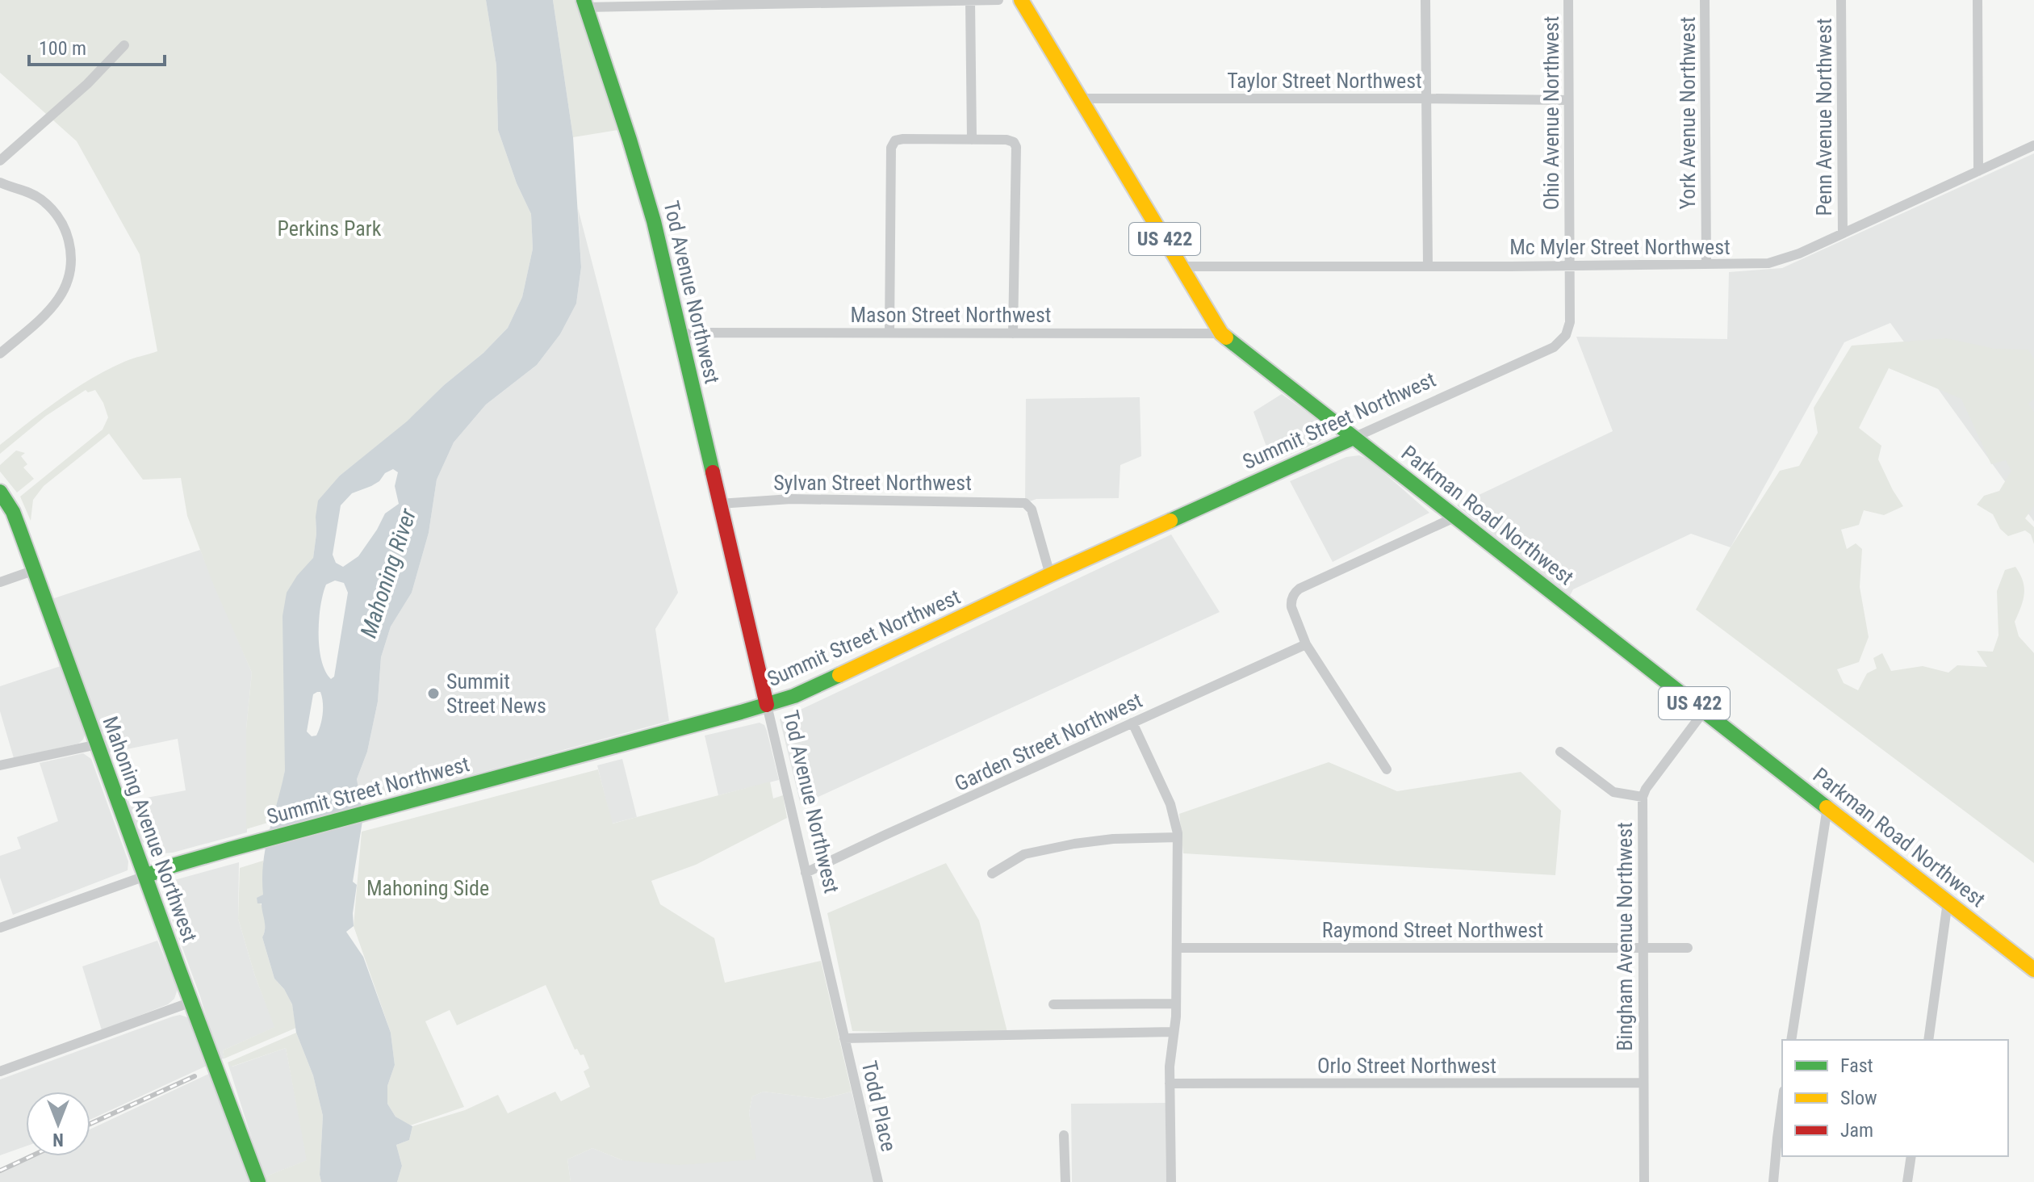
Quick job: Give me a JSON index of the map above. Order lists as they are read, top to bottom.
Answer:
{
  "streets": {
    "main road": [
      "US 422",
      "Tod Avenue Northwest",
      "Summit Street Northwest",
      "Parkman Road Northwest",
      "Mahoning Avenue Northwest"
    ],
    "street": [
      "Taylor Street Northwest",
      "Ohio Avenue Northwest",
      "York Avenue Northwest",
      "Penn Avenue Northwest",
      "Mc Myler Street Northwest",
      "Mason Street Northwest",
      "Sylvan Street Northwest",
      "Garden Street Northwest",
      "Raymond Street Northwest",
      "Bingham Avenue Northwest",
      "Orlo Street Northwest",
      "Todd Place"
    ]
  },
  "crossings": [
    ["Taylor Street Northwest", "Ohio Avenue Northwest"],
    ["Taylor Street Northwest", "Parkman Road Northwest"],
    ["Ohio Avenue Northwest", "Mc Myler Street Northwest"],
    ["Ohio Avenue Northwest", "Summit Street Northwest"],
    ["York Avenue Northwest", "Mc Myler Street Northwest"],
    ["Penn Avenue Northwest", "Mc Myler Street Northwest"],
    ["Mc Myler Street Northwest", "Parkman Road Northwest"],
    ["Tod Avenue Northwest", "Mason Street Northwest"],
    ["Tod Avenue Northwest", "Summit Street Northwest"],
    ["Tod Avenue Northwest", "Sylvan Street Northwest"],
    ["Tod Avenue Northwest", "Garden Street Northwest"],
    ["Tod Avenue Northwest", "Todd Place"],
    ["Mason Street Northwest", "Parkman Road Northwest"],
    ["Summit Street Northwest", "Sylvan Street Northwest"],
    ["Summit Street Northwest", "Parkman Road Northwest"],
    ["Summit Street Northwest", "Mahoning Avenue Northwest"],
    ["Parkman Road Northwest", "Bingham Avenue Northwest"],
    ["Raymond Street Northwest", "Bingham Avenue Northwest"],
    ["Bingham Avenue Northwest", "Orlo Street Northwest"]
  ],
  "water": ["Mahoning River"],
  "parks": ["Perkins Park", "Mahoning Side"],
  "places": ["Summit Street News"],
  "legend": ["Fast", "Slow", "Jam"],
  "scale_bar": "100 m",
  "north": "bottom"
}
